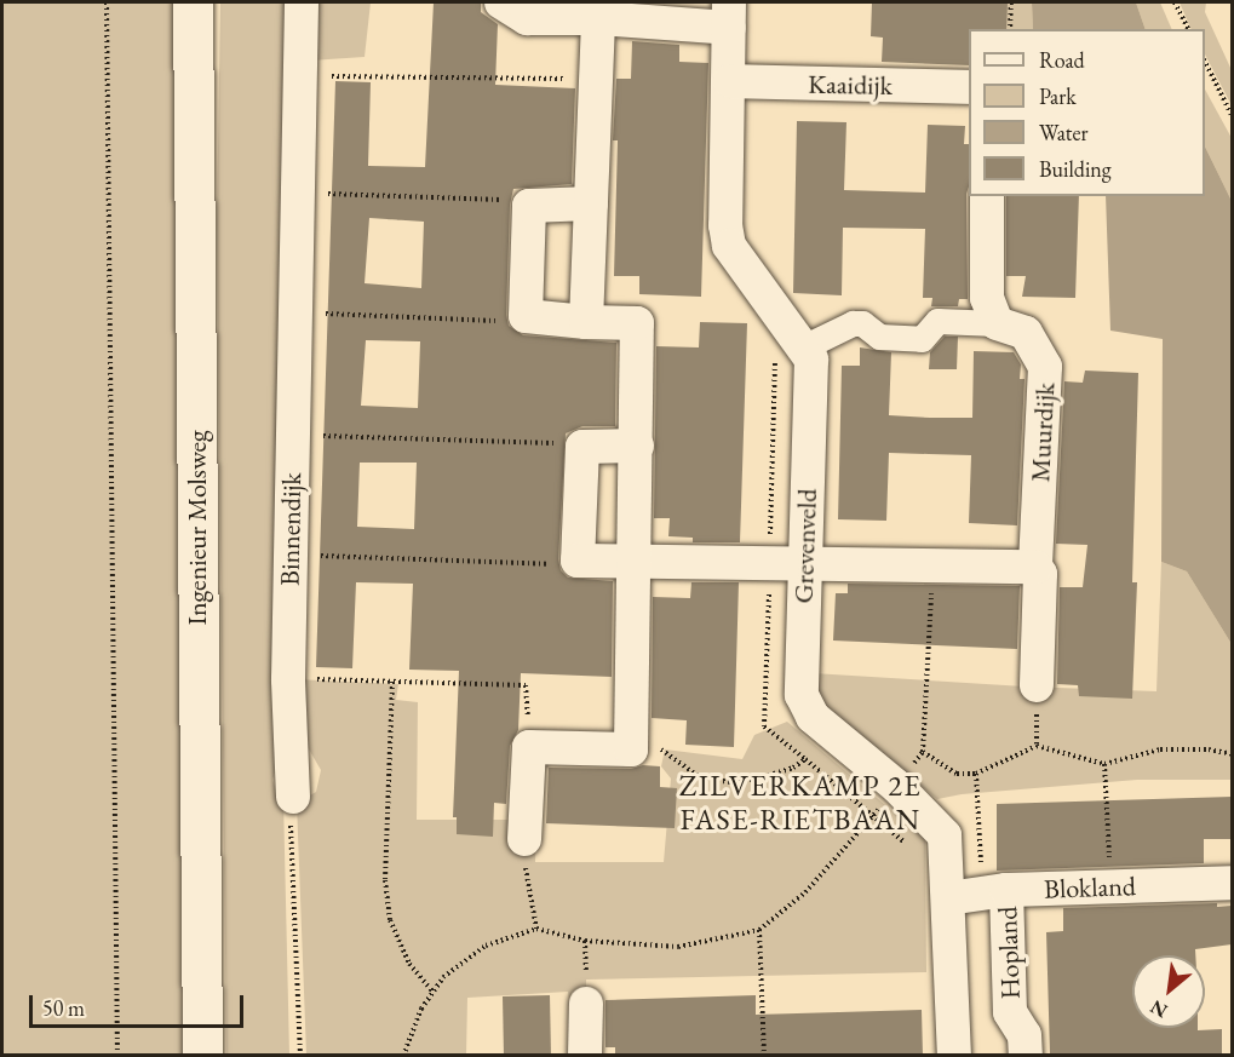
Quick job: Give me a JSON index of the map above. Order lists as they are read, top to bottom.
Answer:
{
  "streets": {
    "main road": ["Ingenieur Molsweg"],
    "street": [
      "Kaaidijk",
      "Muurdijk",
      "Binnendijk",
      "Grevenveld",
      "Blokland",
      "Hopland"
    ]
  },
  "crossings": [
    ["Kaaidijk", "Grevenveld"],
    ["Grevenveld", "Blokland"],
    ["Grevenveld", "Hopland"],
    ["Blokland", "Hopland"]
  ],
  "districts": ["ZILVERKAMP 2E FASE-RIETBAAN"],
  "legend": [
    "Road",
    "Park",
    "Water",
    "Building"
  ],
  "scale_bar": "50 m",
  "north": "bottom left"
}
